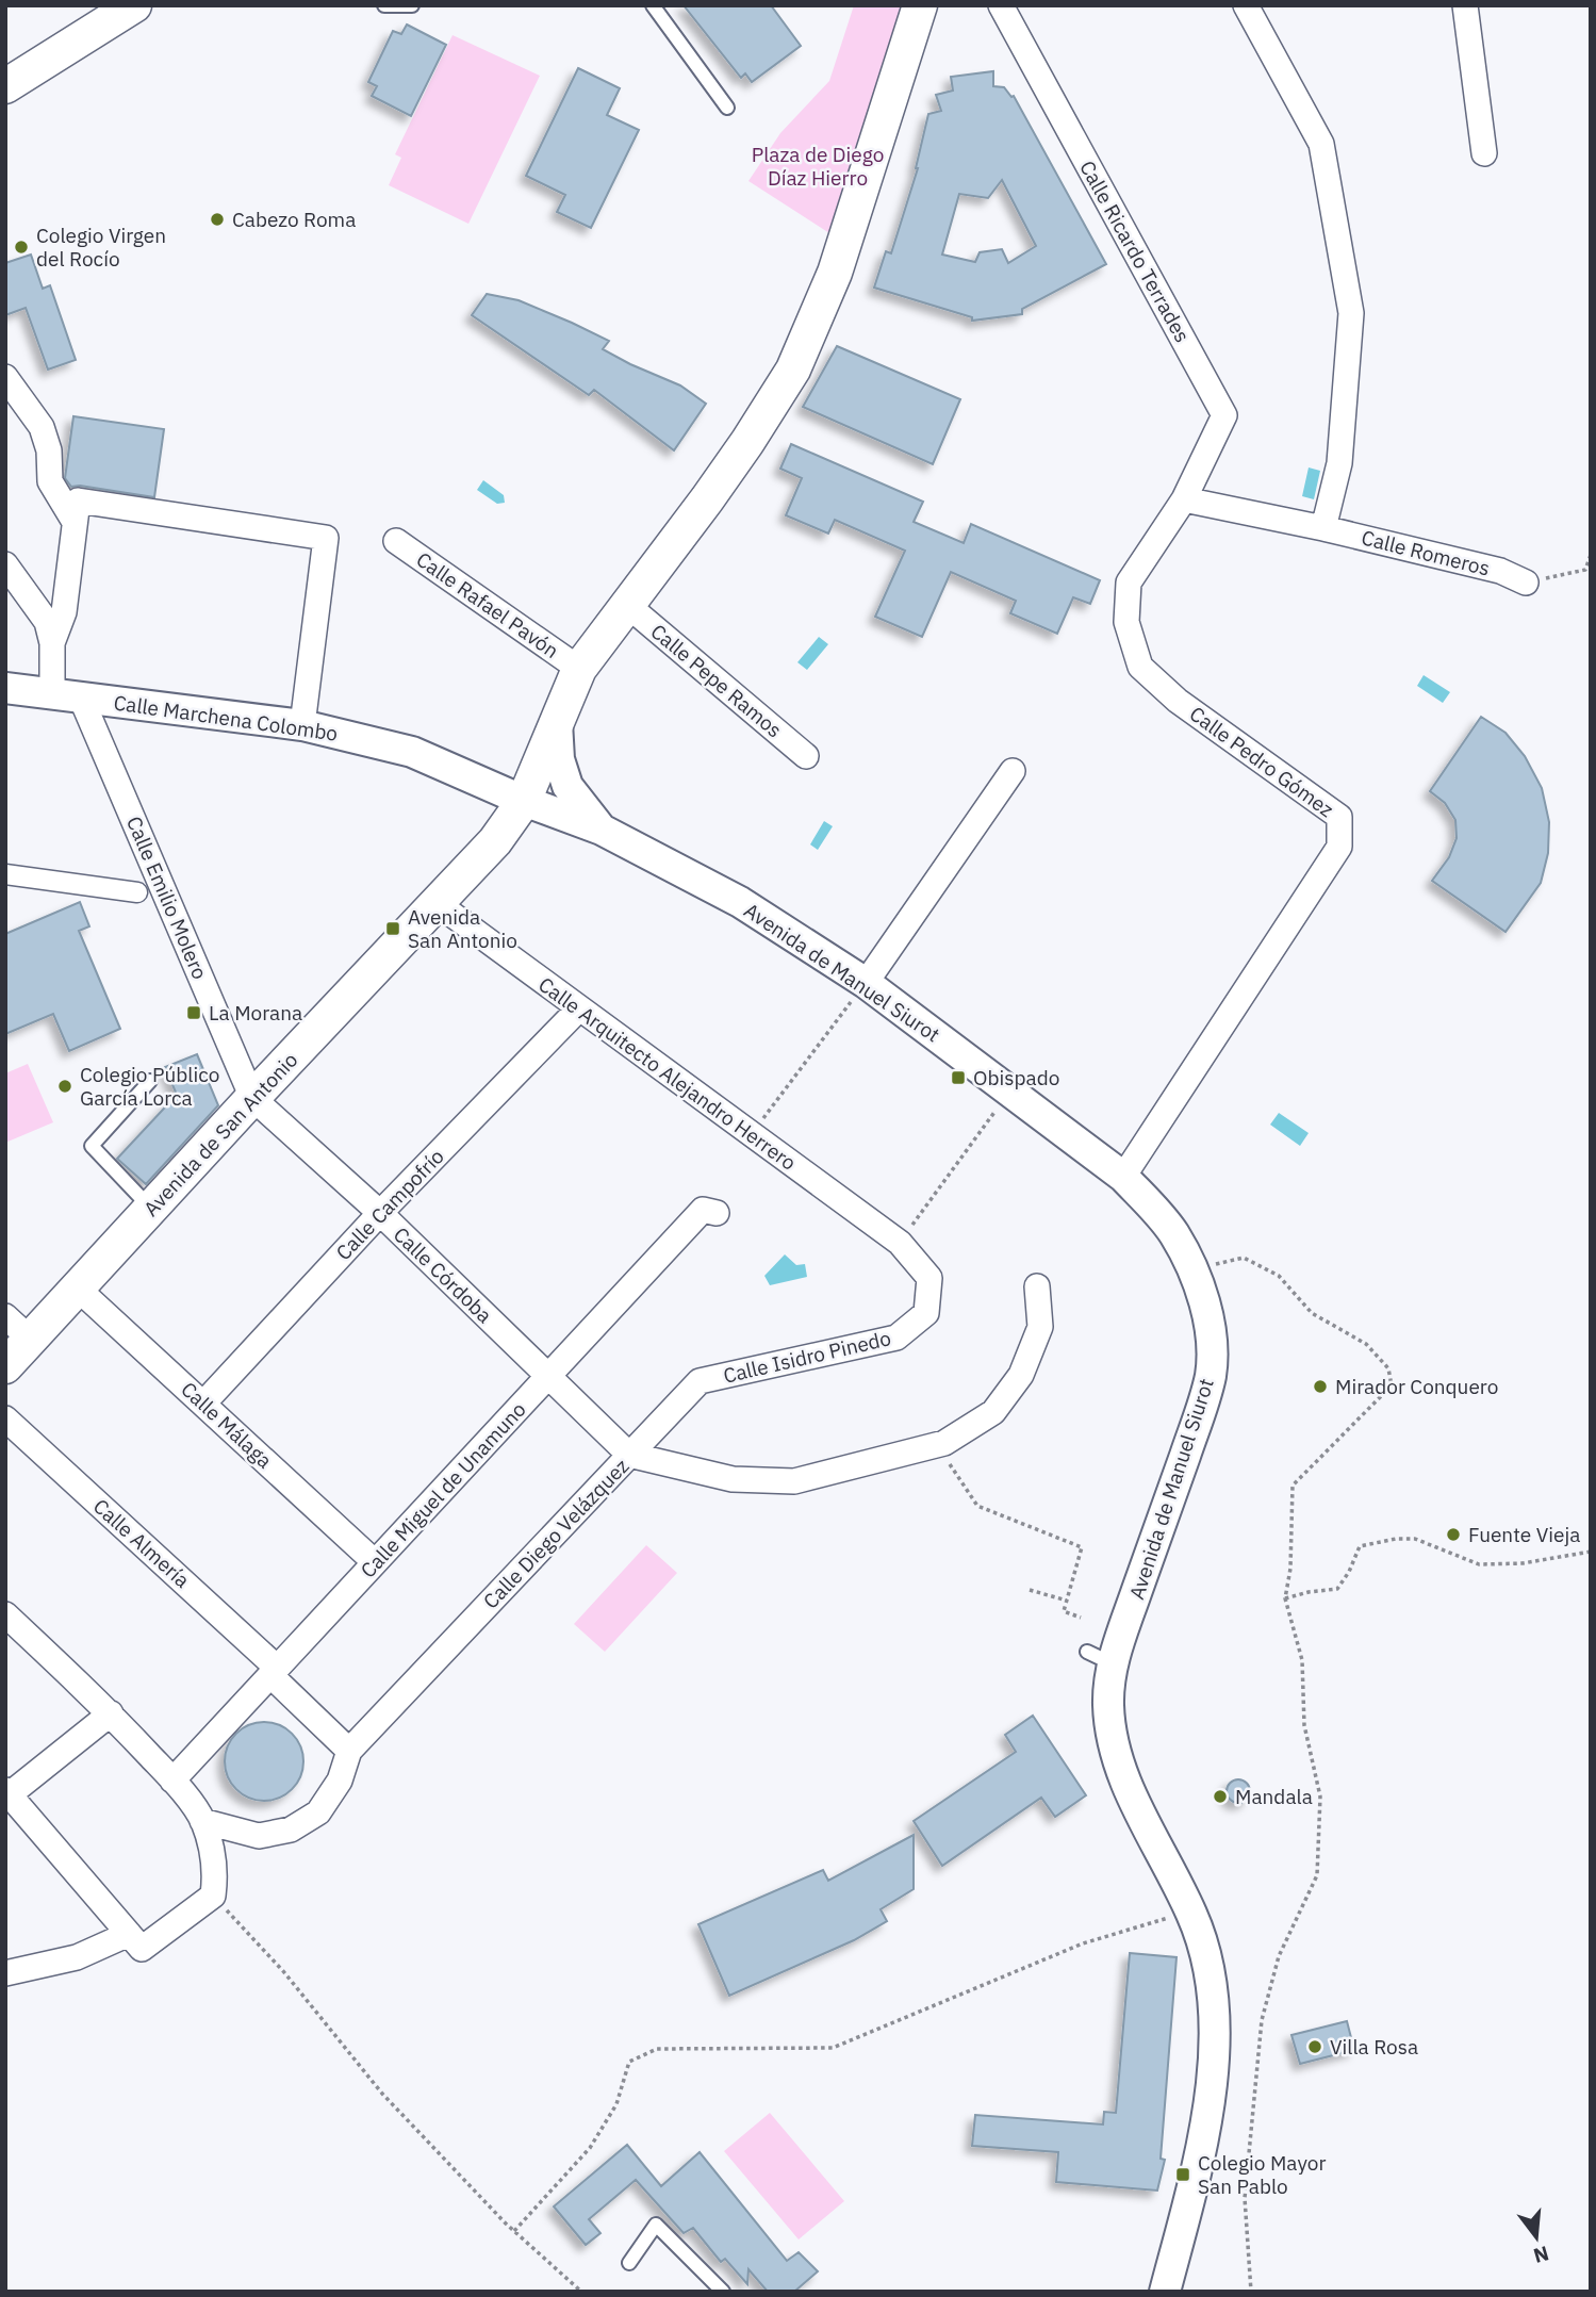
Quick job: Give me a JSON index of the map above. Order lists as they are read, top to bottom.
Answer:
{
  "streets": {
    "main road": ["Avenida de Manuel Siurot", "Avenida de San Antonio"],
    "street": [
      "Calle Ricardo Terrades",
      "Calle Romeros",
      "Calle Rafael Pavón",
      "Calle Pepe Ramos",
      "Calle Marchena Colombo",
      "Calle Pedro Gómez",
      "Calle Emilio Molero",
      "Calle Arquitecto Alejandro Herrero",
      "Calle Campofrío",
      "Calle Córdoba",
      "Calle Isidro Pinedo",
      "Calle Málaga",
      "Calle Miguel de Unamuno",
      "Calle Diego Velázquez",
      "Calle Almería"
    ]
  },
  "crossings": [
    ["Calle Ricardo Terrades", "Calle Romeros"],
    ["Calle Ricardo Terrades", "Calle Pedro Gómez"],
    ["Calle Romeros", "Calle Pedro Gómez"],
    ["Calle Rafael Pavón", "Avenida de Manuel Siurot"],
    ["Calle Pepe Ramos", "Avenida de Manuel Siurot"],
    ["Calle Marchena Colombo", "Calle Emilio Molero"],
    ["Calle Marchena Colombo", "Avenida de Manuel Siurot"],
    ["Calle Marchena Colombo", "Avenida de San Antonio"],
    ["Calle Pedro Gómez", "Avenida de Manuel Siurot"],
    ["Calle Emilio Molero", "Avenida de San Antonio"],
    ["Calle Emilio Molero", "Calle Córdoba"],
    ["Avenida de Manuel Siurot", "Avenida de San Antonio"],
    ["Calle Arquitecto Alejandro Herrero", "Avenida de San Antonio"],
    ["Calle Arquitecto Alejandro Herrero", "Calle Campofrío"],
    ["Calle Arquitecto Alejandro Herrero", "Calle Isidro Pinedo"],
    ["Avenida de San Antonio", "Calle Córdoba"],
    ["Avenida de San Antonio", "Calle Málaga"],
    ["Calle Campofrío", "Calle Córdoba"],
    ["Calle Campofrío", "Calle Málaga"],
    ["Calle Córdoba", "Calle Isidro Pinedo"],
    ["Calle Córdoba", "Calle Miguel de Unamuno"],
    ["Calle Córdoba", "Calle Diego Velázquez"],
    ["Calle Isidro Pinedo", "Calle Diego Velázquez"],
    ["Calle Málaga", "Calle Miguel de Unamuno"],
    ["Calle Miguel de Unamuno", "Calle Almería"],
    ["Calle Diego Velázquez", "Calle Almería"]
  ],
  "parks": ["Plaza de Diego Díaz Hierro"],
  "places": {
    "other": [
      "Cabezo Roma",
      "Colegio Virgen del Rocío",
      "Colegio Público García Lorca",
      "Mirador Conquero",
      "Fuente Vieja",
      "Mandala",
      "Villa Rosa"
    ],
    "transit": [
      "Avenida San Antonio",
      "La Morana",
      "Obispado",
      "Colegio Mayor San Pablo"
    ]
  },
  "north": "bottom"
}
